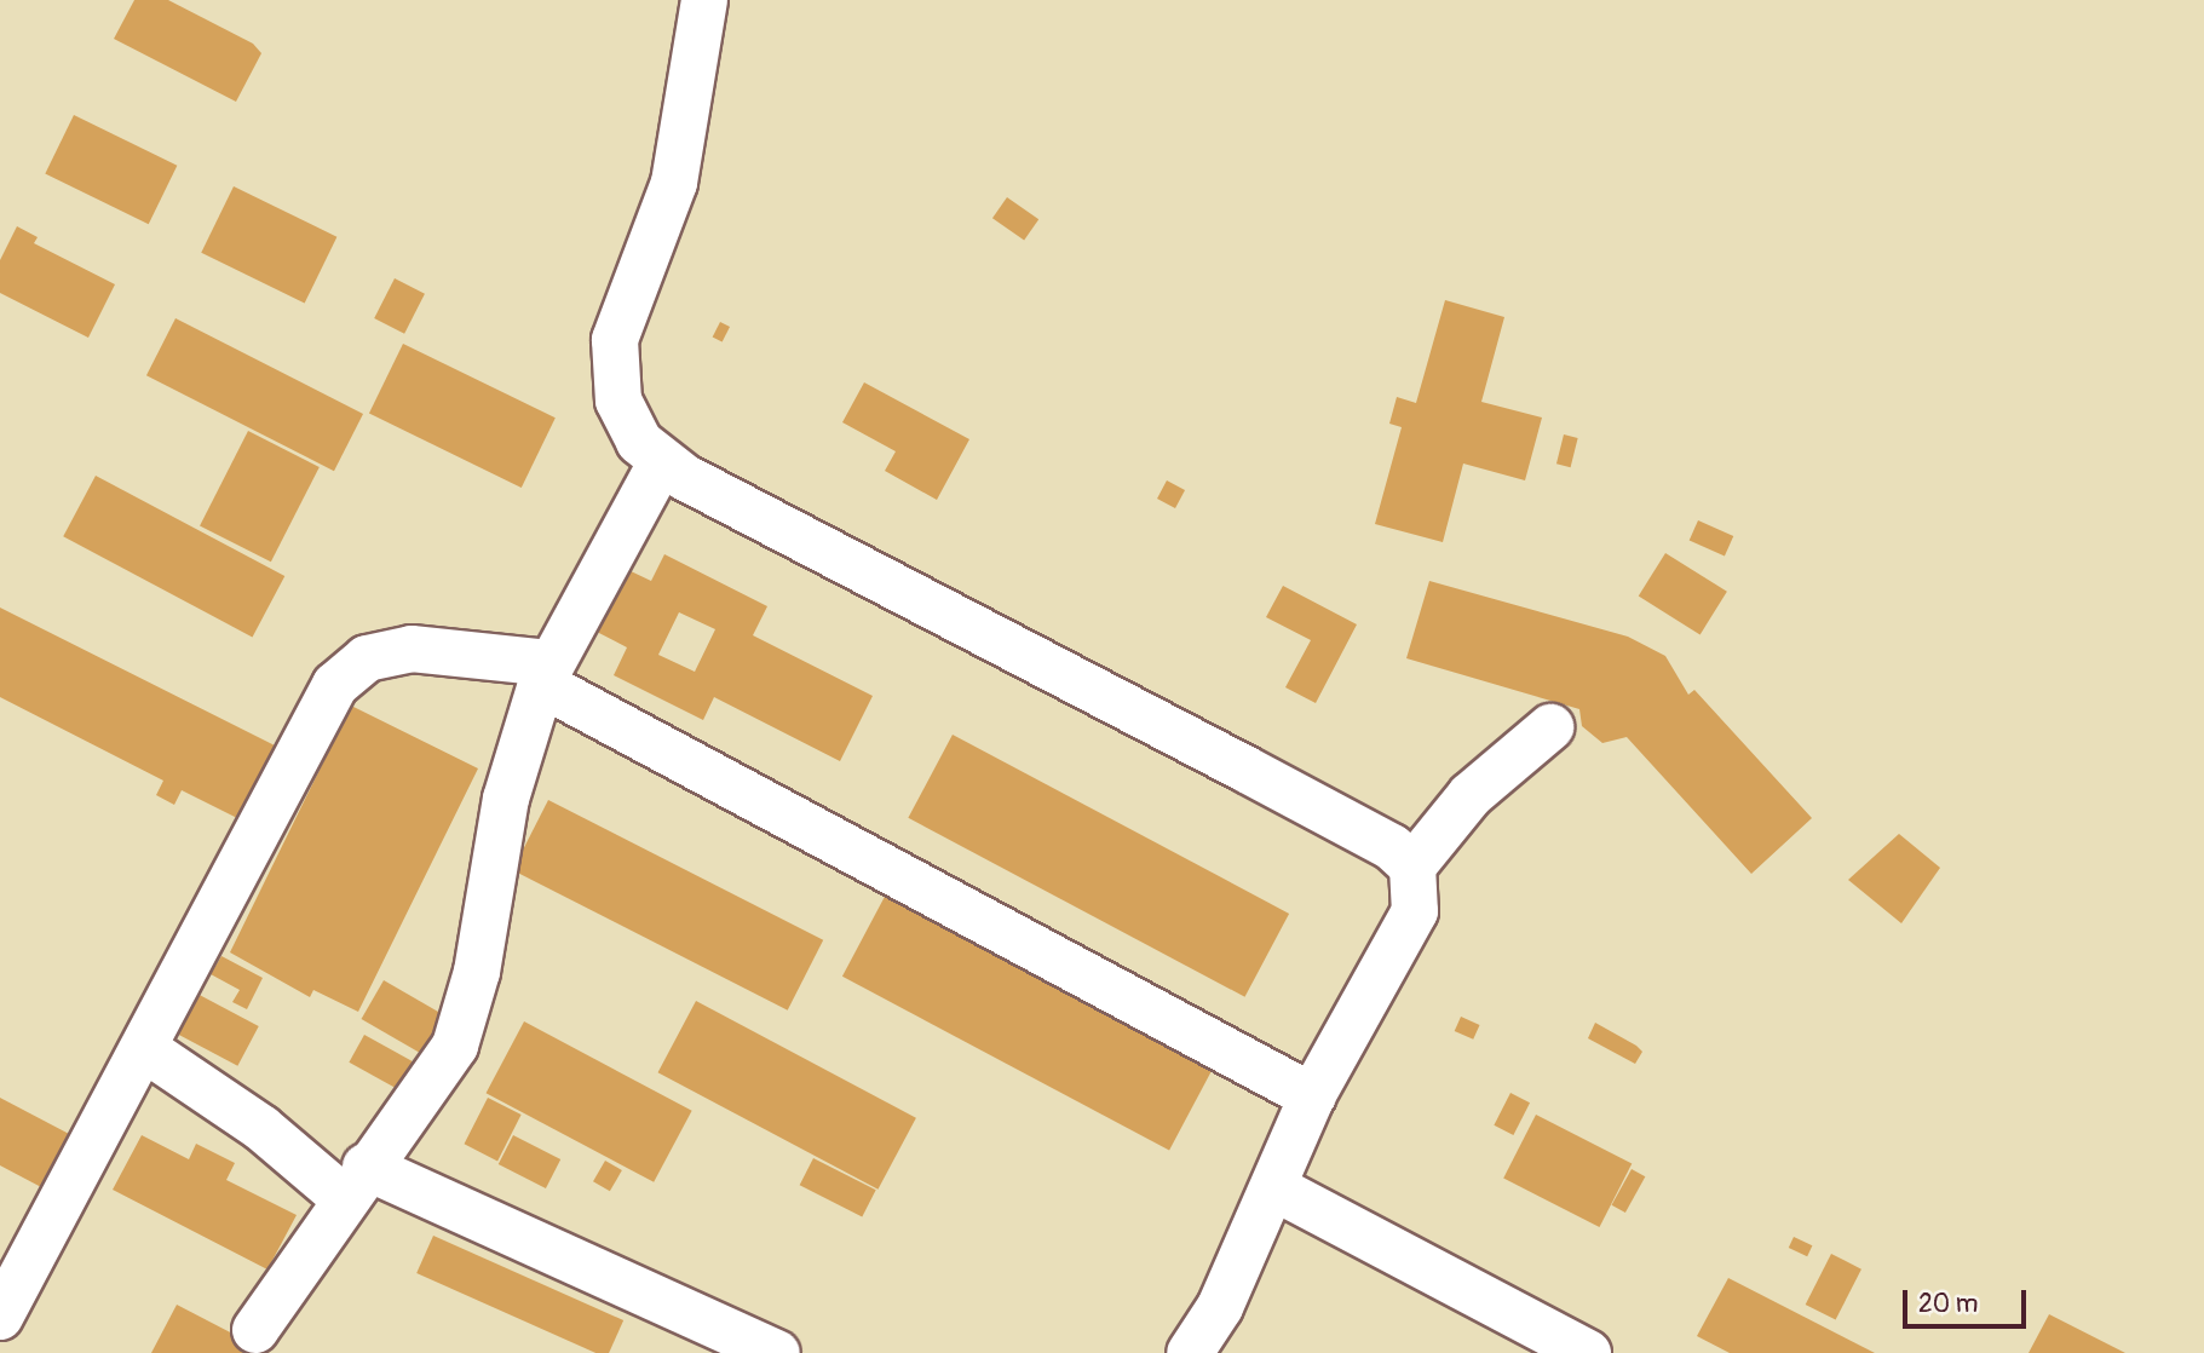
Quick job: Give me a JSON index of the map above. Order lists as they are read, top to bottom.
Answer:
{
  "scale_bar": "20 m"
}
